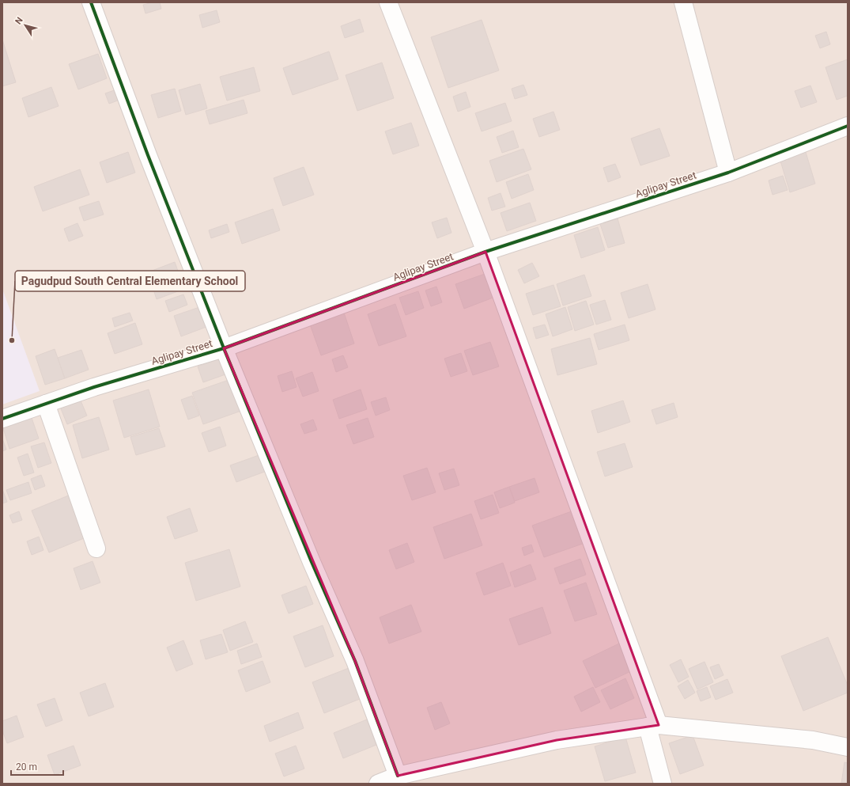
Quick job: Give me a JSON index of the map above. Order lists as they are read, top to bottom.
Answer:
{
  "streets": {
    "street": ["Aglipay Street"]
  },
  "places": ["Pagudpud South Central Elementary School"],
  "scale_bar": "20 m",
  "north": "top left"
}
